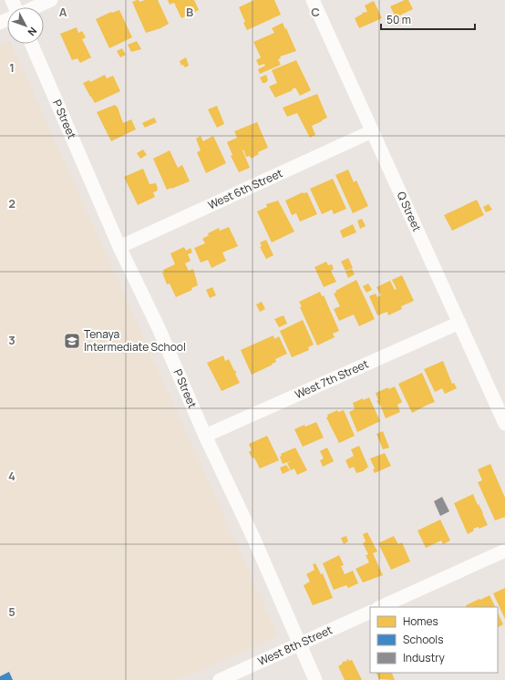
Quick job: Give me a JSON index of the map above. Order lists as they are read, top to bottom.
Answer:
{
  "streets": {
    "street": [
      "P Street",
      "West 6th Street",
      "Q Street",
      "West 7th Street",
      "West 8th Street"
    ]
  },
  "crossings": [
    ["P Street", "West 6th Street"],
    ["P Street", "West 7th Street"],
    ["P Street", "West 8th Street"],
    ["West 6th Street", "Q Street"],
    ["Q Street", "West 7th Street"]
  ],
  "places": {
    "school or university": ["Tenaya Intermediate School"]
  },
  "legend": ["Homes", "Schools", "Industry"],
  "scale_bar": "50 m",
  "north": "bottom right",
  "grid": {
    "columns": ["A", "B", "C"],
    "rows": [
      "1",
      "2",
      "3",
      "4",
      "5"
    ]
  }
}
